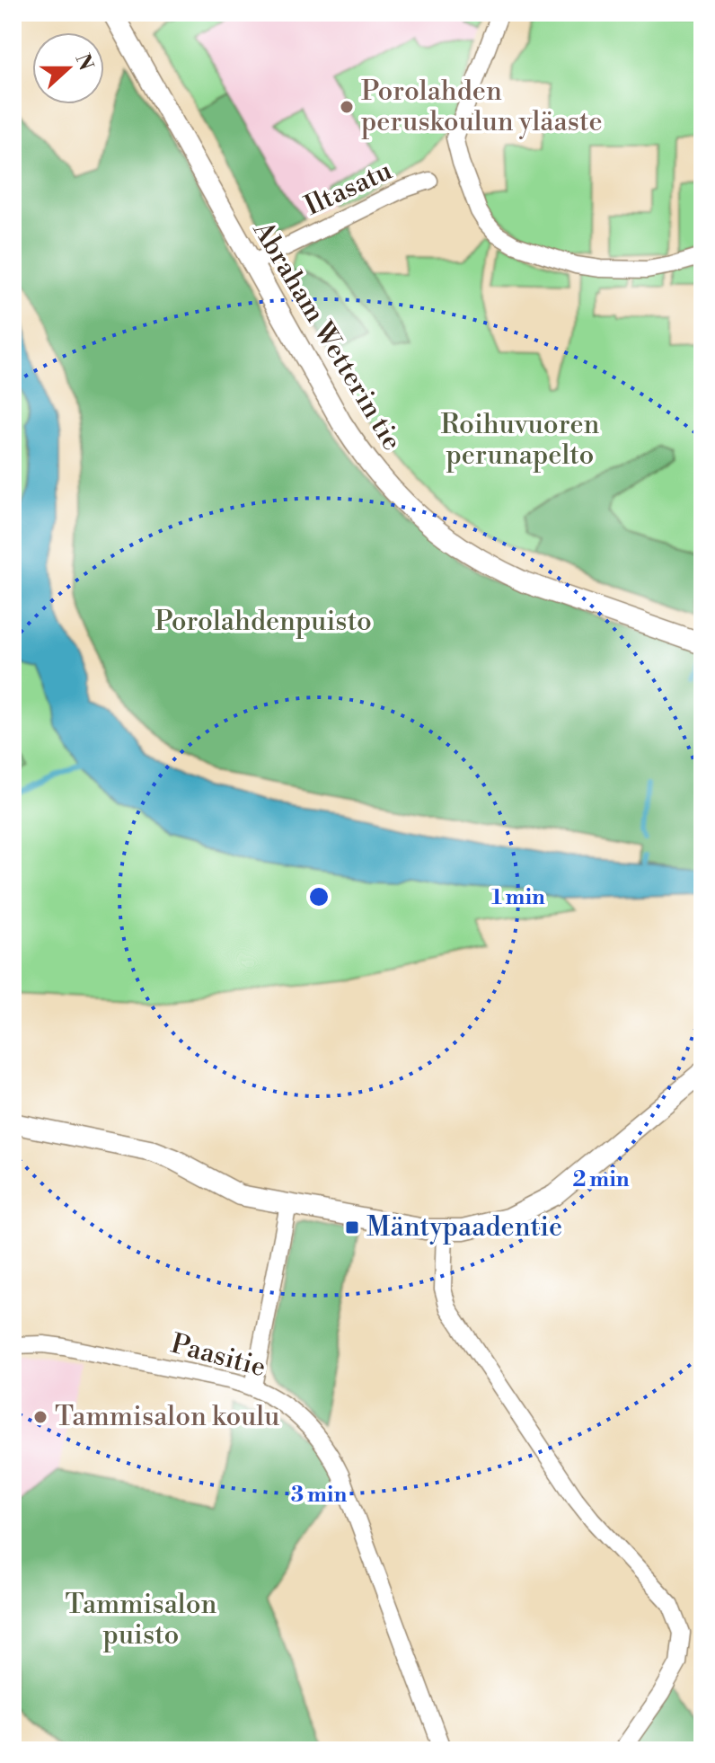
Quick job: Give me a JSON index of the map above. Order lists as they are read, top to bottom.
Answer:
{
  "streets": {
    "street": ["Iltasatu", "Abraham Wetterin tie", "Paasitie"]
  },
  "crossings": [
    ["Iltasatu", "Abraham Wetterin tie"]
  ],
  "parks": ["Roihuvuoren perunapelto", "Porolahdenpuisto", "Tammisalon puisto"],
  "places": {
    "other": ["Porolahden peruskoulun yläaste", "Tammisalon koulu"],
    "transit": ["Mäntypaadentie"]
  },
  "north": "right",
  "rings": ["1 min", "2 min", "3 min"]
}
